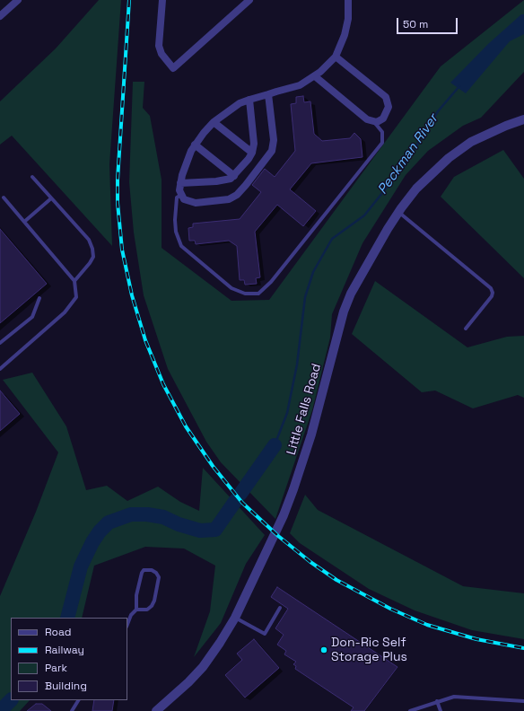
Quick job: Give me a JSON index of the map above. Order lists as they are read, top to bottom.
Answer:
{
  "streets": {
    "street": ["Little Falls Road"]
  },
  "water": ["Peckman River"],
  "places": ["Don-Ric Self Storage Plus"],
  "legend": [
    "Road",
    "Railway",
    "Park",
    "Building"
  ],
  "scale_bar": "50 m"
}
